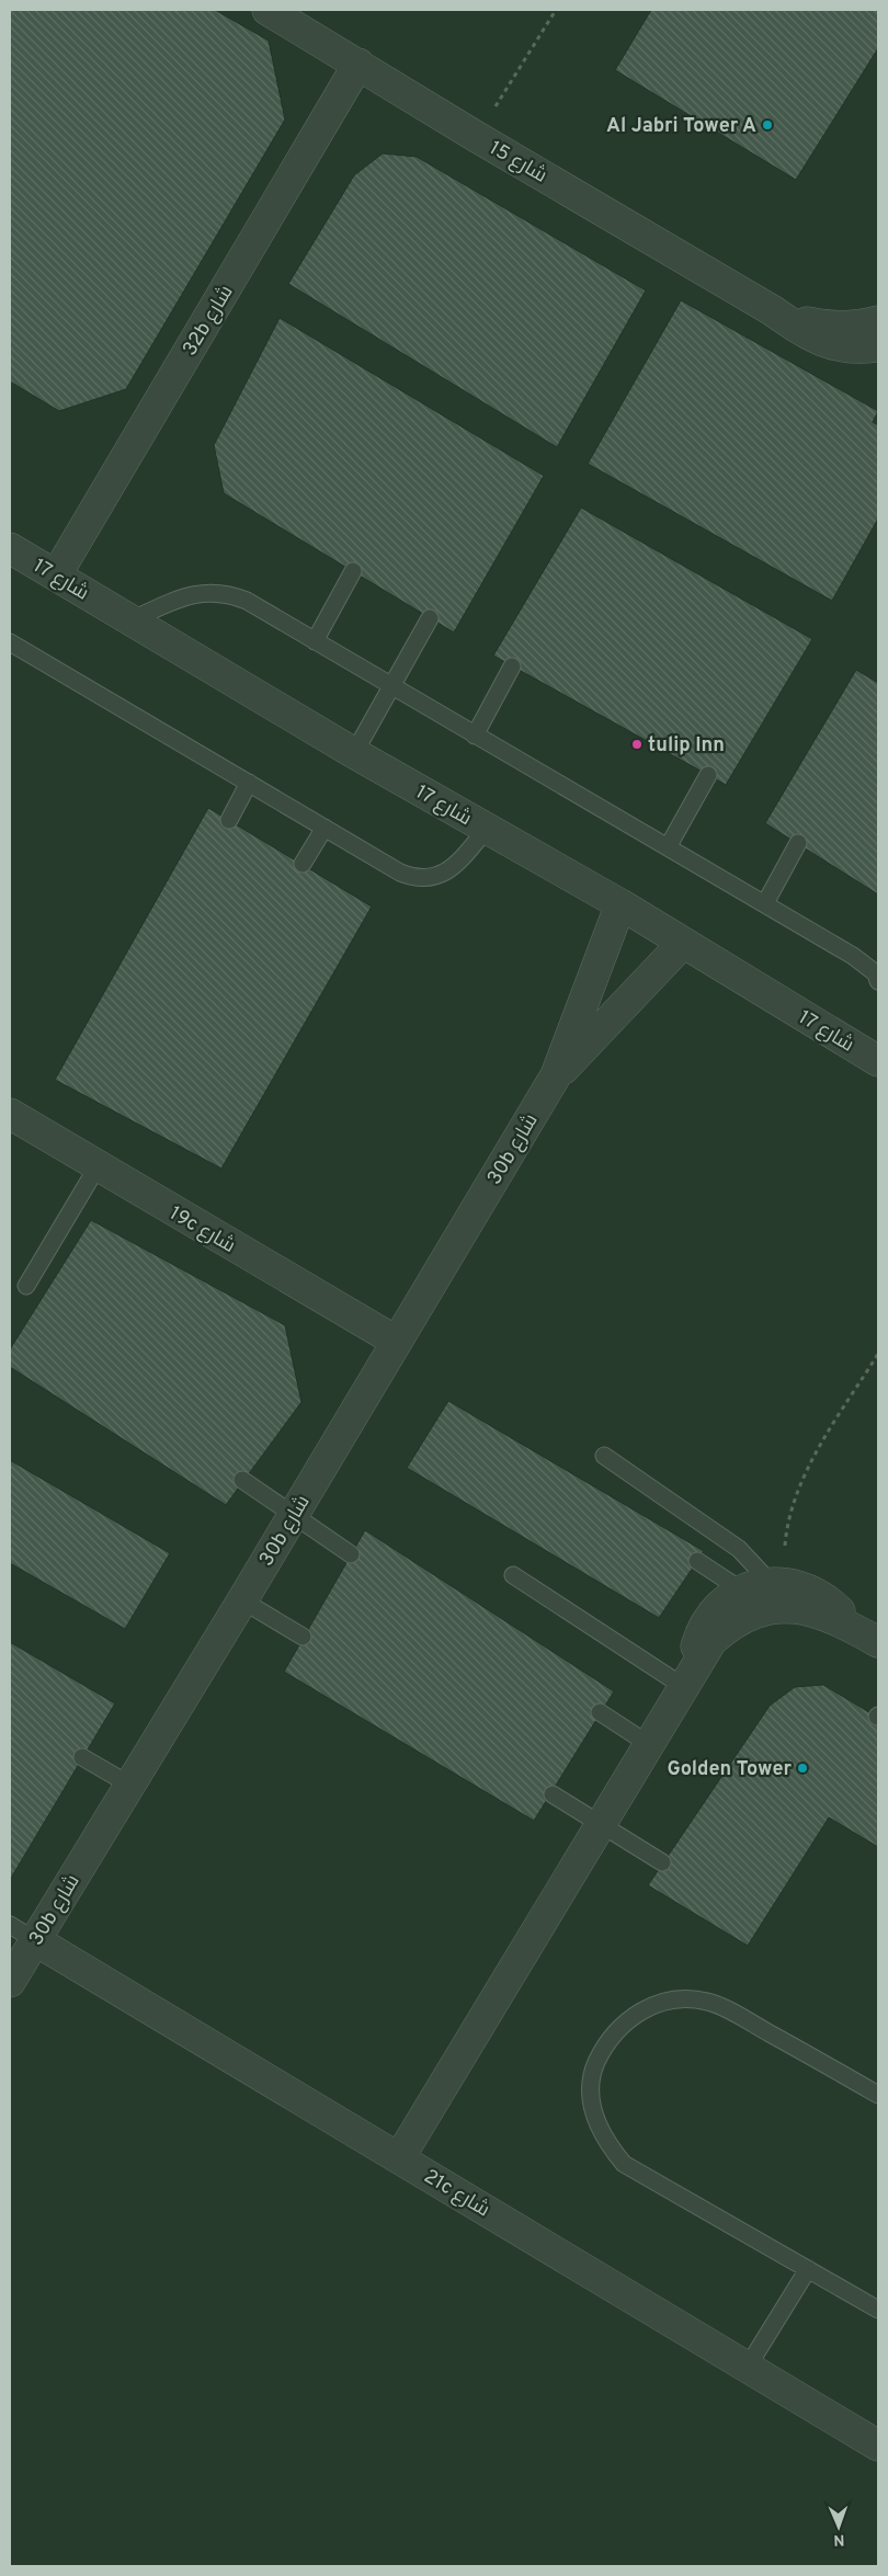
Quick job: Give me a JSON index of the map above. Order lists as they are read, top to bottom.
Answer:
{
  "streets": {
    "street": [
      "شارع 15",
      "32b شارع",
      "شارع 17",
      "30b شارع",
      "19c شارع",
      "21c شارع"
    ]
  },
  "crossings": [
    ["شارع 15", "32b شارع"],
    ["32b شارع", "شارع 17"],
    ["شارع 17", "30b شارع"],
    ["30b شارع", "19c شارع"],
    ["30b شارع", "21c شارع"]
  ],
  "places": ["Al Jabri Tower A", "tulip Inn", "Golden Tower"],
  "north": "bottom"
}
